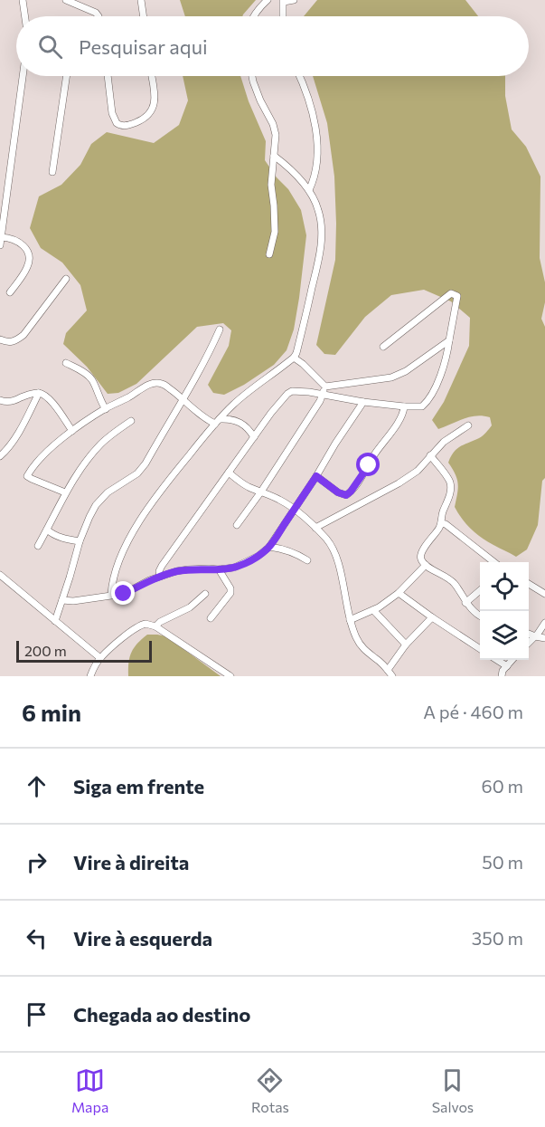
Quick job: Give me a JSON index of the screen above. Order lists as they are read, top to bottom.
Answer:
{
  "scale_bar": "200 m",
  "page": {
    "search": "Pesquisar aqui",
    "scale": "200 m",
    "heading": ["6 min", "A pé · 460 m"],
    "list": [
      ["Siga em frente", "60 m"],
      ["Vire à direita", "50 m"],
      ["Vire à esquerda", "350 m"],
      "Chegada ao destino"
    ],
    "nav": ["Mapa", "Rotas", "Salvos"]
  }
}
